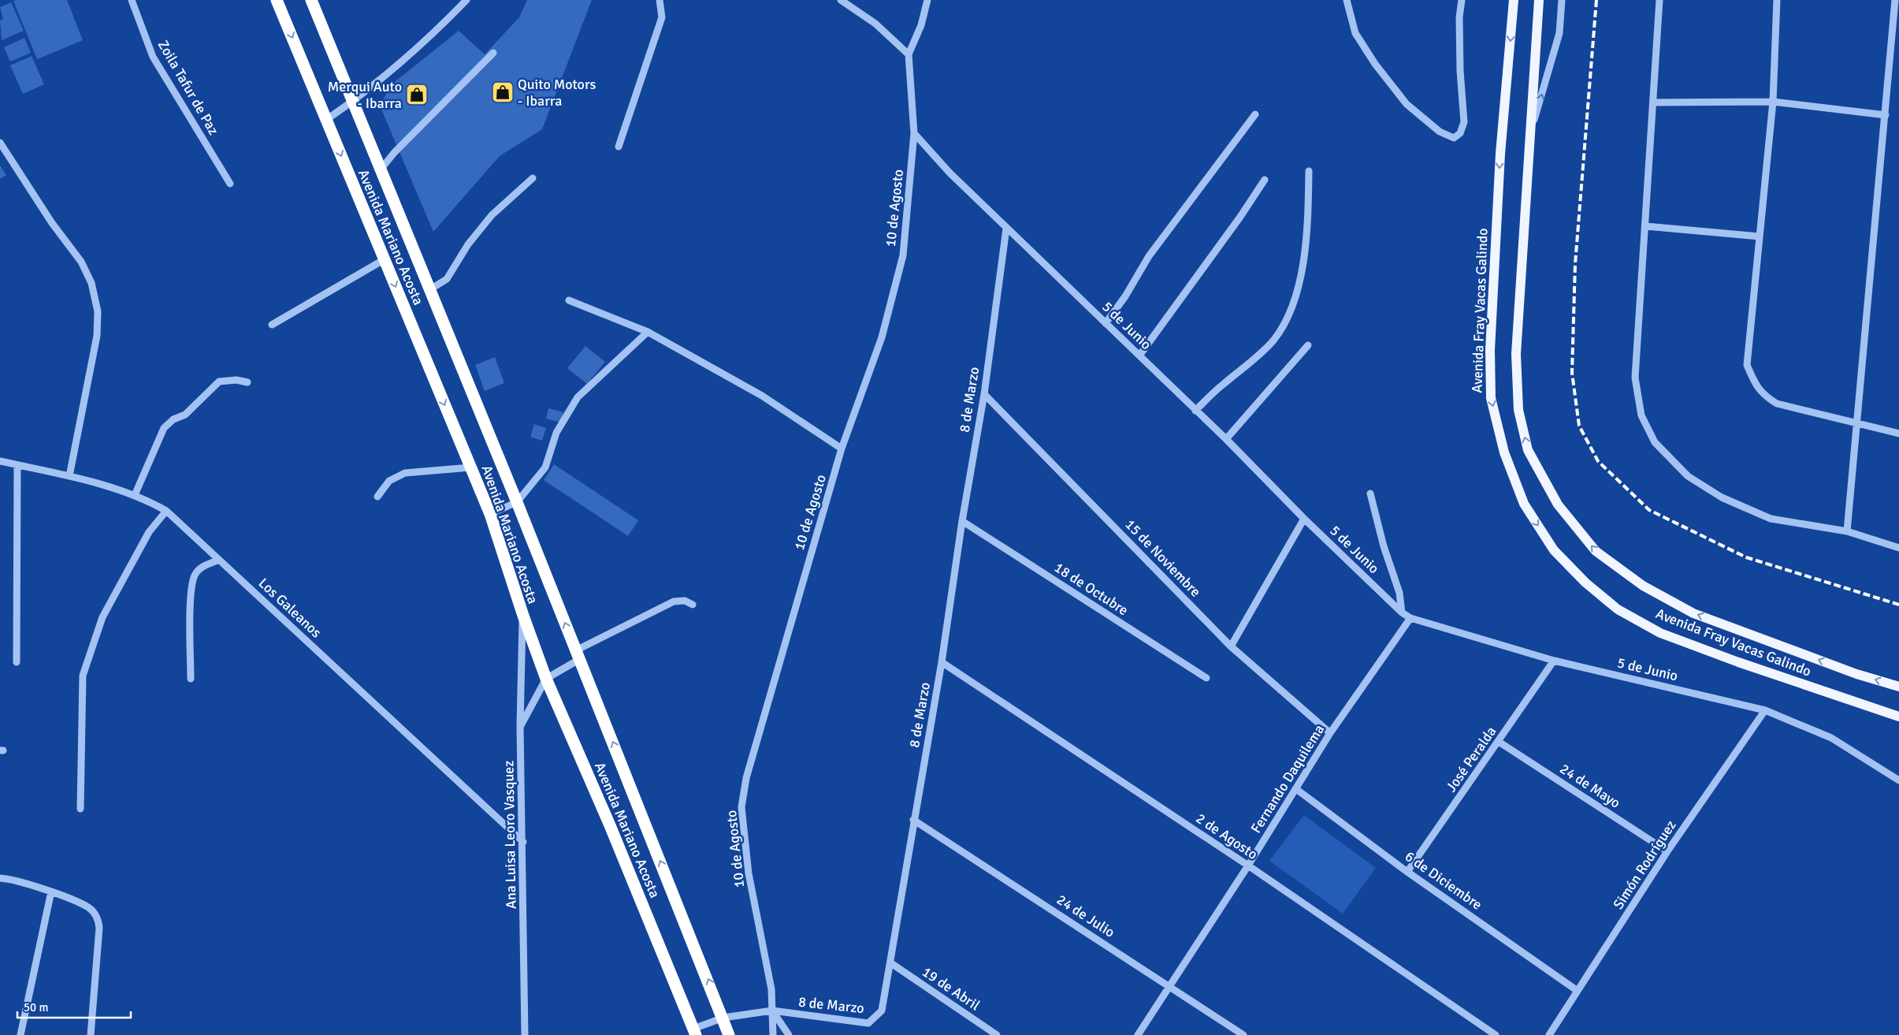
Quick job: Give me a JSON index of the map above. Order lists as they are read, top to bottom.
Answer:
{
  "streets": {
    "highway": ["Avenida Mariano Acosta"],
    "main road": ["Avenida Fray Vacas Galindo"],
    "street": [
      "Zoila Tafur de Paz",
      "10 de Agosto",
      "5 de Junio",
      "8 de Marzo",
      "15 de Noviembre",
      "18 de Octubre",
      "Los Galeanos",
      "José Peralda",
      "Fernando Daquilema",
      "24 de Mayo",
      "Ana Luisa Leoro Vasquez",
      "2 de Agosto",
      "Simón Rodríguez",
      "6 de Diciembre",
      "24 de Julio",
      "19 de Abril"
    ]
  },
  "crossings": [
    ["10 de Agosto", "5 de Junio"],
    ["10 de Agosto", "8 de Marzo"],
    ["Avenida Mariano Acosta", "8 de Marzo"],
    ["Avenida Mariano Acosta", "Ana Luisa Leoro Vasquez"],
    ["5 de Junio", "8 de Marzo"],
    ["5 de Junio", "José Peralda"],
    ["5 de Junio", "Fernando Daquilema"],
    ["5 de Junio", "Simón Rodríguez"],
    ["8 de Marzo", "15 de Noviembre"],
    ["8 de Marzo", "18 de Octubre"],
    ["8 de Marzo", "2 de Agosto"],
    ["8 de Marzo", "24 de Julio"],
    ["8 de Marzo", "19 de Abril"],
    ["15 de Noviembre", "Fernando Daquilema"],
    ["Los Galeanos", "Ana Luisa Leoro Vasquez"],
    ["José Peralda", "24 de Mayo"],
    ["José Peralda", "6 de Diciembre"],
    ["Fernando Daquilema", "2 de Agosto"],
    ["Fernando Daquilema", "6 de Diciembre"],
    ["Fernando Daquilema", "24 de Julio"],
    ["24 de Mayo", "Simón Rodríguez"],
    ["Simón Rodríguez", "6 de Diciembre"]
  ],
  "places": {
    "shop": ["Quito Motors - Ibarra", "Merqui Auto - Ibarra"]
  },
  "scale_bar": "50 m"
}
